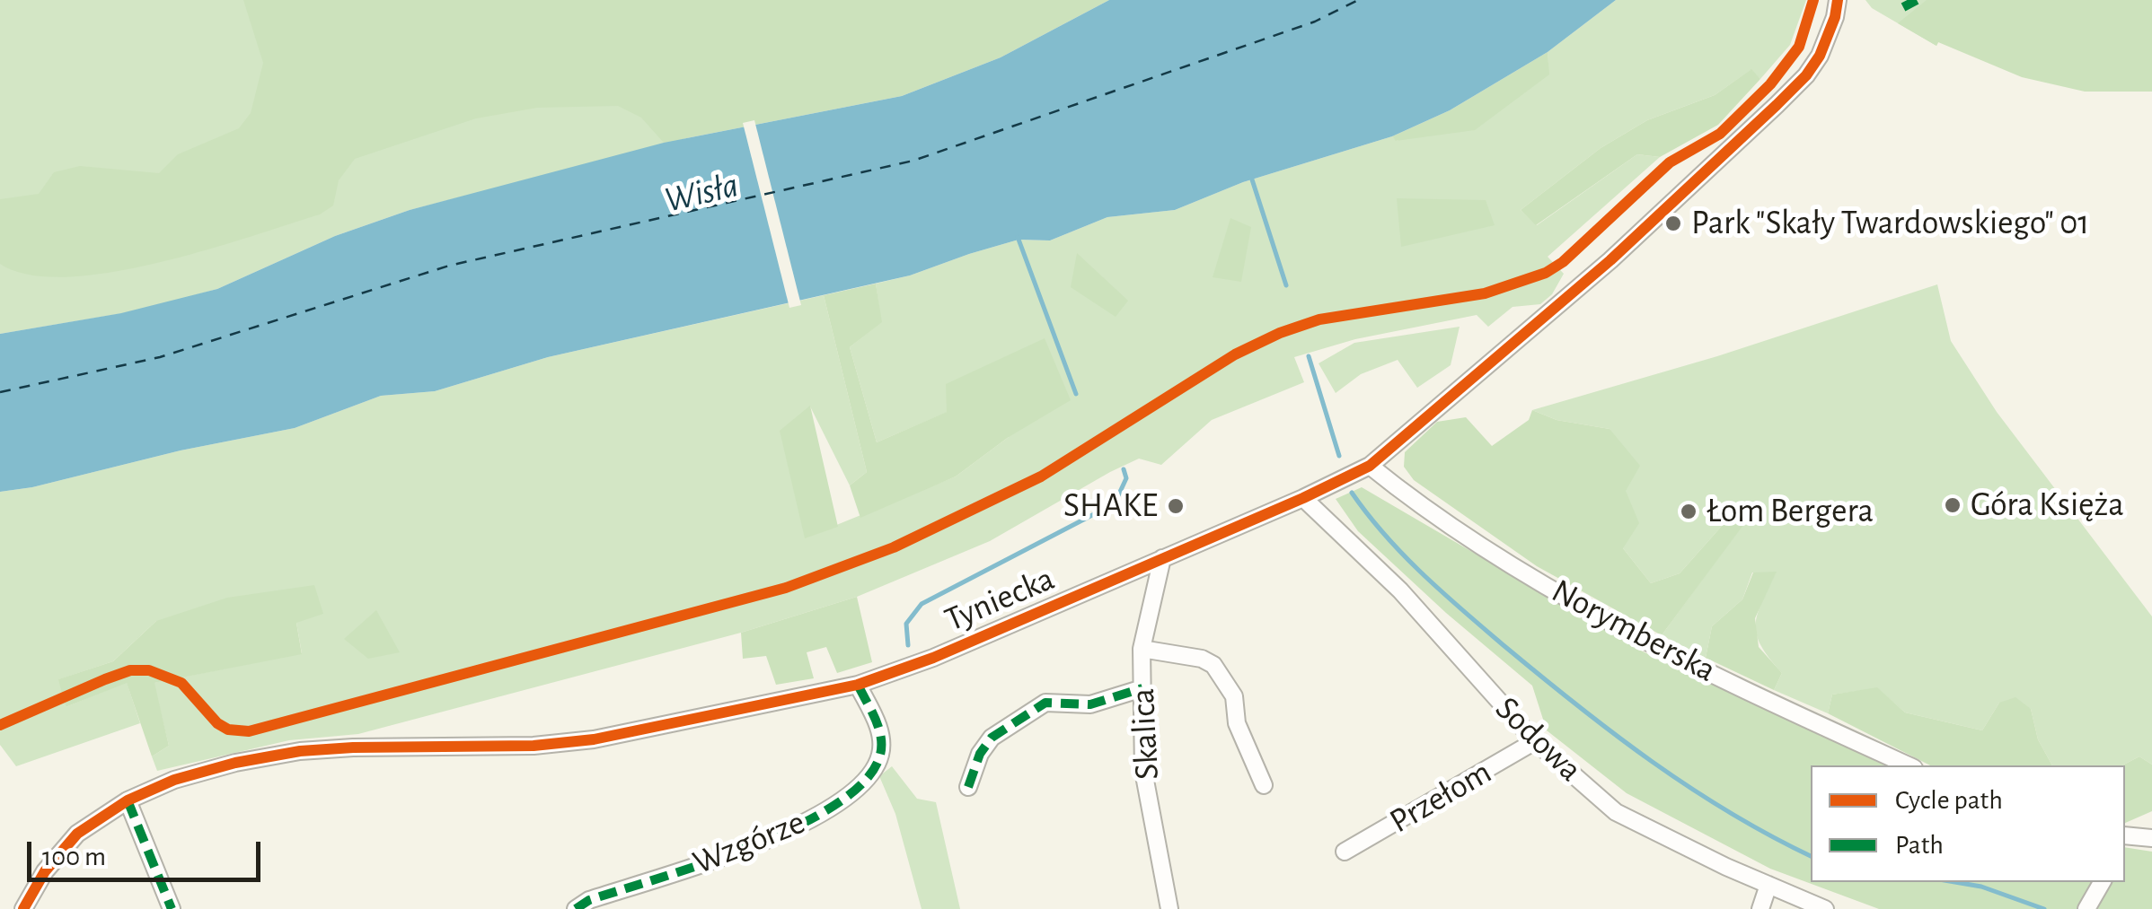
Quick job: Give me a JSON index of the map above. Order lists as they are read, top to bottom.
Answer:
{
  "streets": {
    "street": [
      "Tyniecka",
      "Norymberska",
      "Skalica",
      "Sodowa",
      "Przełom",
      "Wzgórze"
    ]
  },
  "crossings": [
    ["Tyniecka", "Norymberska"],
    ["Tyniecka", "Skalica"],
    ["Tyniecka", "Sodowa"],
    ["Tyniecka", "Wzgórze"],
    ["Sodowa", "Przełom"]
  ],
  "water": ["Wisła"],
  "places": [
    "Park \"Skały Twardowskiego\" 01",
    "Góra Księża",
    "SHAKE",
    "Łom Bergera"
  ],
  "legend": ["Cycle path", "Path"],
  "scale_bar": "100 m"
}
